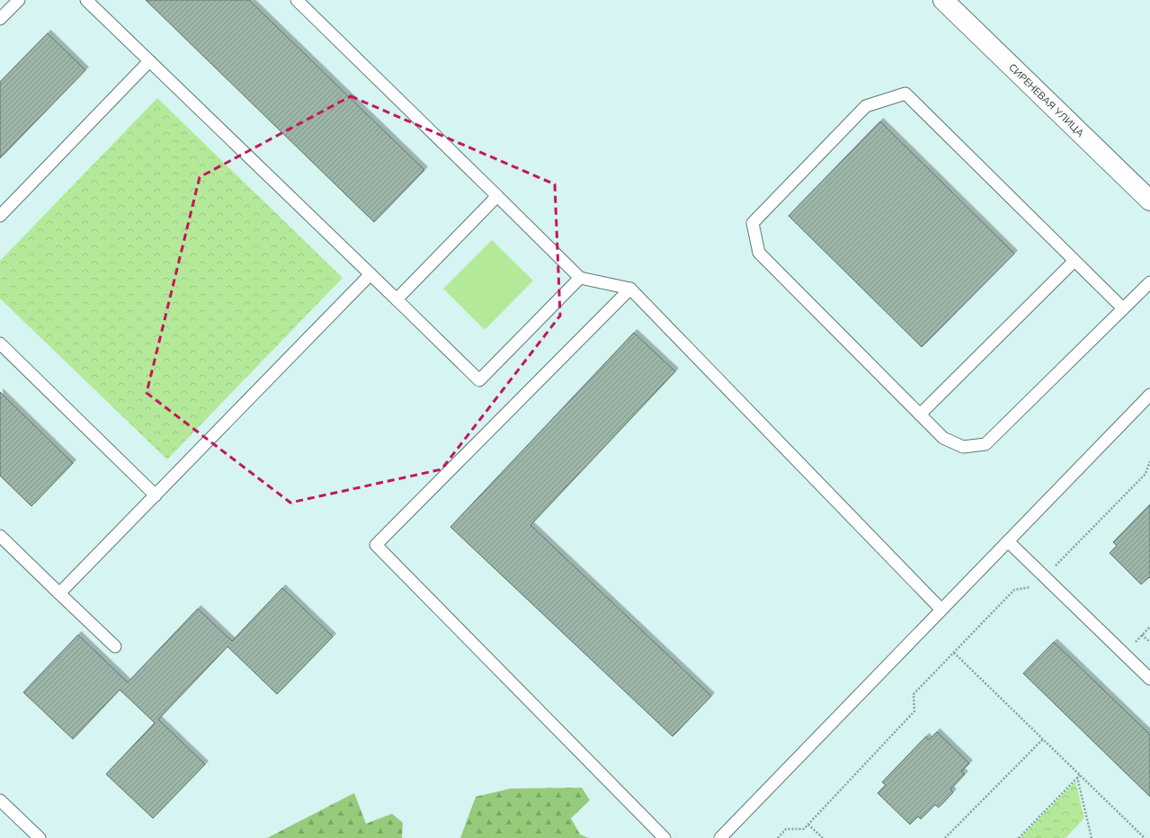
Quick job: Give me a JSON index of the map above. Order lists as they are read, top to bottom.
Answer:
{
  "streets": {
    "street": ["СИРЕНЕВАЯ УЛИЦА"]
  }
}
